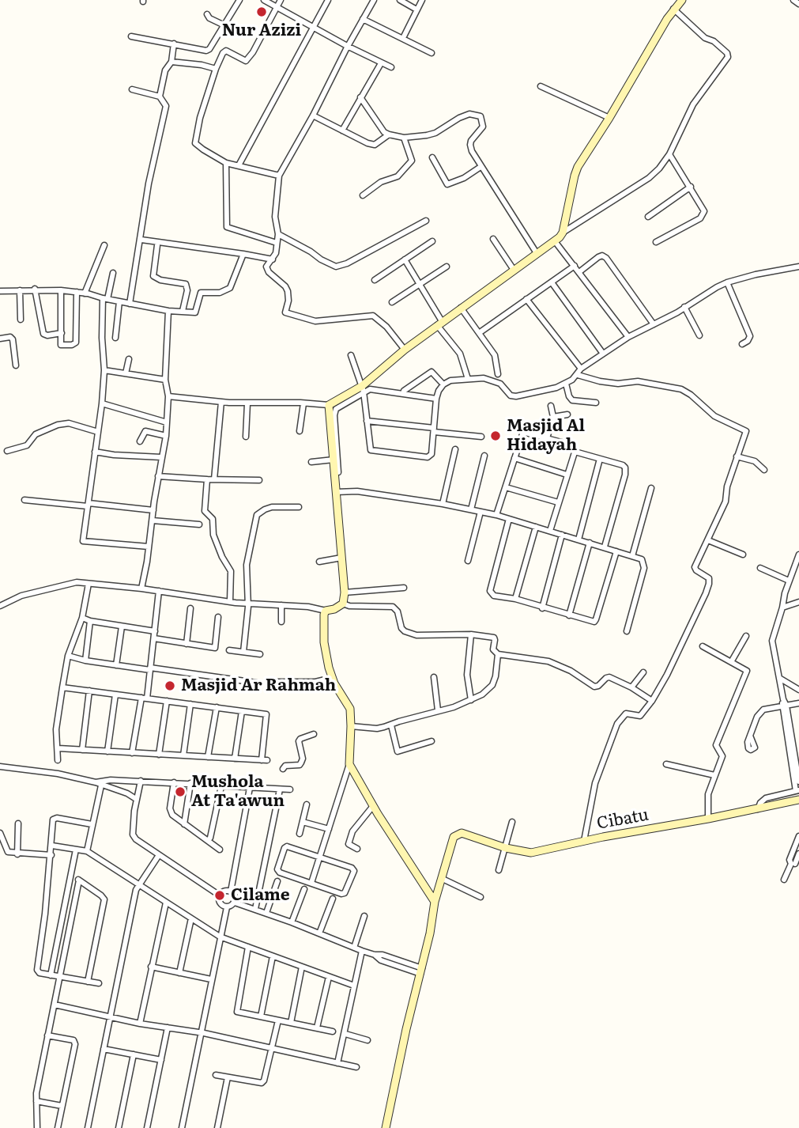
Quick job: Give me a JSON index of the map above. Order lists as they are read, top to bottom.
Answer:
{
  "streets": {
    "street": ["Cibatu"]
  },
  "places": [
    "Nur Azizi",
    "Masjid Al Hidayah",
    "Masjid Ar Rahmah",
    "Mushola At Ta'awun",
    "Cilame"
  ]
}
